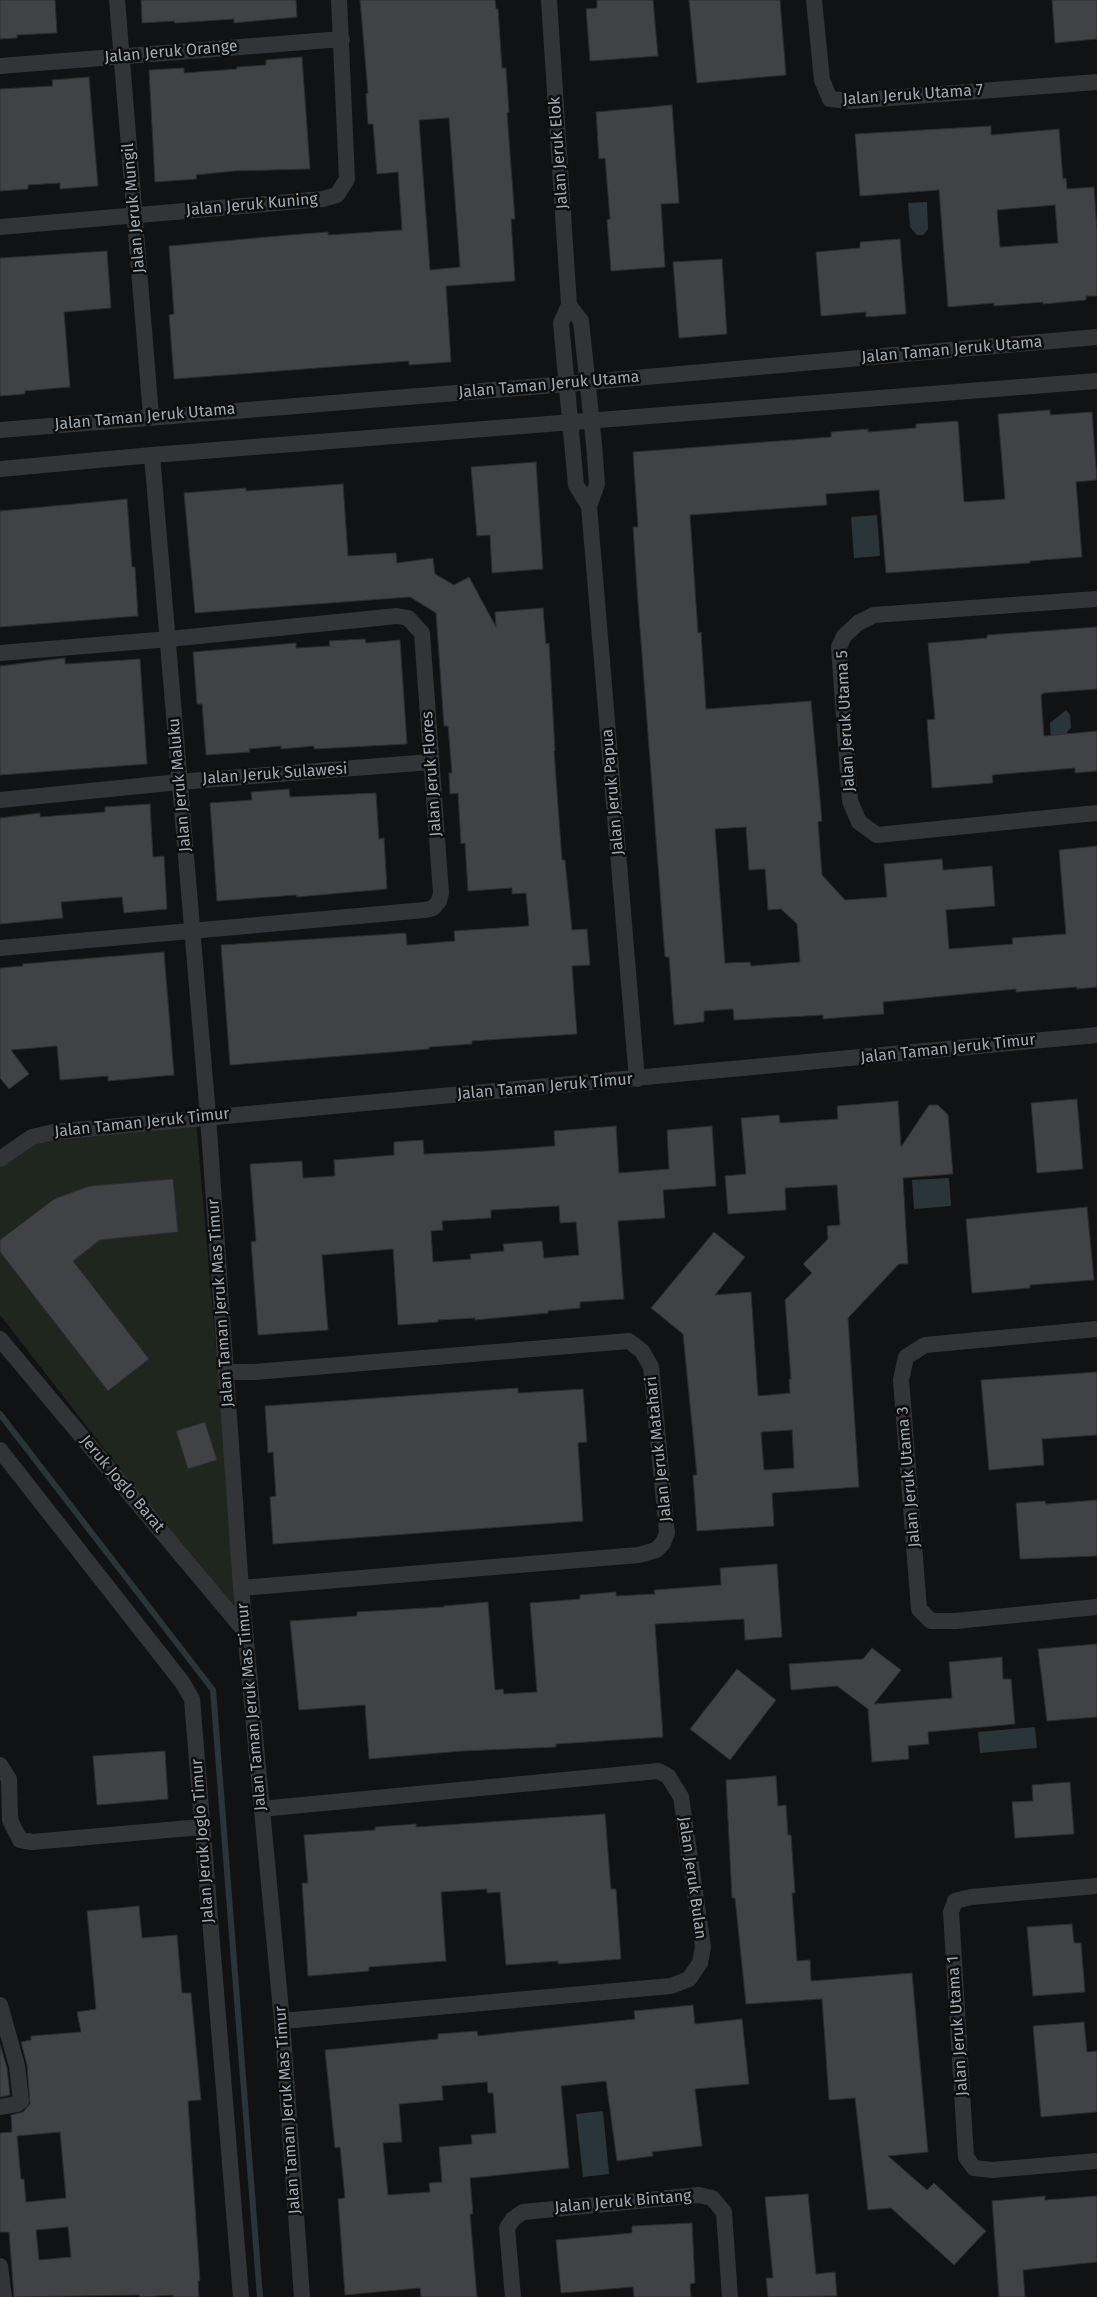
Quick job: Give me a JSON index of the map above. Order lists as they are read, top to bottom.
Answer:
{
  "streets": {
    "street": [
      "Jalan Jeruk Orange",
      "Jalan Jeruk Utama 7",
      "Jalan Jeruk Elok",
      "Jalan Jeruk Kuning",
      "Jalan Jeruk Mungil",
      "Jalan Taman Jeruk Utama",
      "Jalan Jeruk Utama 5",
      "Jalan Jeruk Sulawesi",
      "Jalan Jeruk Flores",
      "Jalan Jeruk Maluku",
      "Jalan Jeruk Papua",
      "Jalan Taman Jeruk Timur",
      "Jalan Taman Jeruk Mas Timur",
      "Jalan Jeruk Matahari",
      "Jalan Jeruk Utama 3",
      "Jeruk Joglo Barat",
      "Jalan Jeruk Joglo Timur",
      "Jalan Jeruk Bulan",
      "Jalan Jeruk Utama 1",
      "Jalan Jeruk Bintang"
    ]
  },
  "crossings": [
    ["Jalan Jeruk Orange", "Jalan Jeruk Kuning"],
    ["Jalan Jeruk Orange", "Jalan Jeruk Mungil"],
    ["Jalan Jeruk Elok", "Jalan Taman Jeruk Utama"],
    ["Jalan Jeruk Elok", "Jalan Jeruk Papua"],
    ["Jalan Jeruk Kuning", "Jalan Jeruk Mungil"],
    ["Jalan Jeruk Mungil", "Jalan Taman Jeruk Utama"],
    ["Jalan Taman Jeruk Utama", "Jalan Jeruk Papua"],
    ["Jalan Jeruk Sulawesi", "Jalan Jeruk Flores"],
    ["Jalan Jeruk Sulawesi", "Jalan Jeruk Maluku"],
    ["Jalan Jeruk Flores", "Jalan Jeruk Maluku"],
    ["Jalan Jeruk Maluku", "Jalan Taman Jeruk Timur"],
    ["Jalan Jeruk Maluku", "Jalan Taman Jeruk Mas Timur"],
    ["Jalan Jeruk Papua", "Jalan Taman Jeruk Timur"],
    ["Jalan Taman Jeruk Timur", "Jalan Taman Jeruk Mas Timur"],
    ["Jalan Taman Jeruk Mas Timur", "Jalan Jeruk Matahari"],
    ["Jalan Taman Jeruk Mas Timur", "Jeruk Joglo Barat"],
    ["Jalan Taman Jeruk Mas Timur", "Jalan Jeruk Bulan"]
  ]
}
